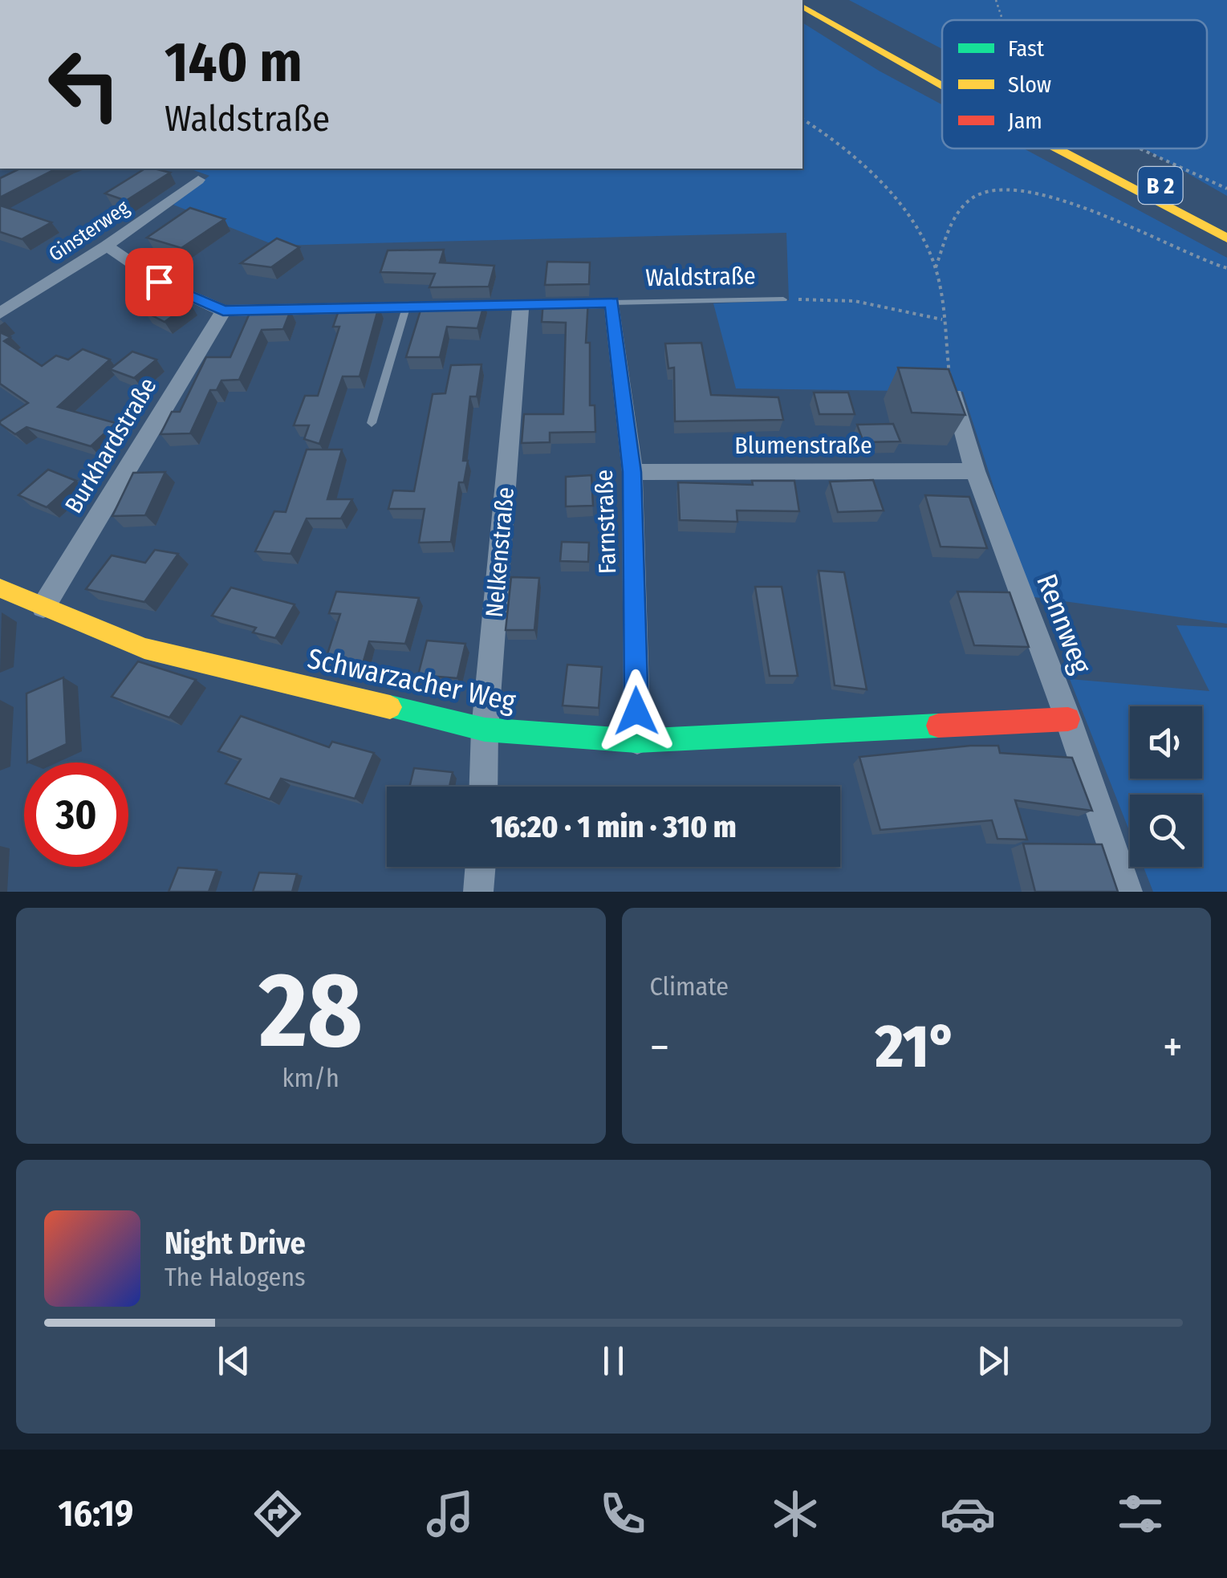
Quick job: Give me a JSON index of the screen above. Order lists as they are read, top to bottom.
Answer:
{
  "streets": {
    "main road": ["B 2", "Schwarzacher Weg"],
    "street": [
      "Ginsterweg",
      "Waldstraße",
      "Burkhardstraße",
      "Blumenstraße",
      "Farnstraße",
      "Nelkenstraße",
      "Rennweg"
    ]
  },
  "crossings": [
    ["Ginsterweg", "Waldstraße"],
    ["Waldstraße", "Burkhardstraße"],
    ["Waldstraße", "Farnstraße"],
    ["Waldstraße", "Nelkenstraße"],
    ["Burkhardstraße", "Schwarzacher Weg"],
    ["Blumenstraße", "Farnstraße"],
    ["Blumenstraße", "Rennweg"],
    ["Farnstraße", "Schwarzacher Weg"],
    ["Nelkenstraße", "Schwarzacher Weg"],
    ["Rennweg", "Schwarzacher Weg"]
  ],
  "legend": ["Fast", "Slow", "Jam"],
  "page": {
    "turn": ["140 m", "Waldstraße"],
    "limit": "30",
    "trip": "16:20 · 1 min · 310 m",
    "tile": [
      ["28", "km/h"],
      "Climate"
    ],
    "heat": ["−", "21°", "+"],
    "song": ["Night Drive", "The Halogens"],
    "tabs": "16:19"
  }
}
